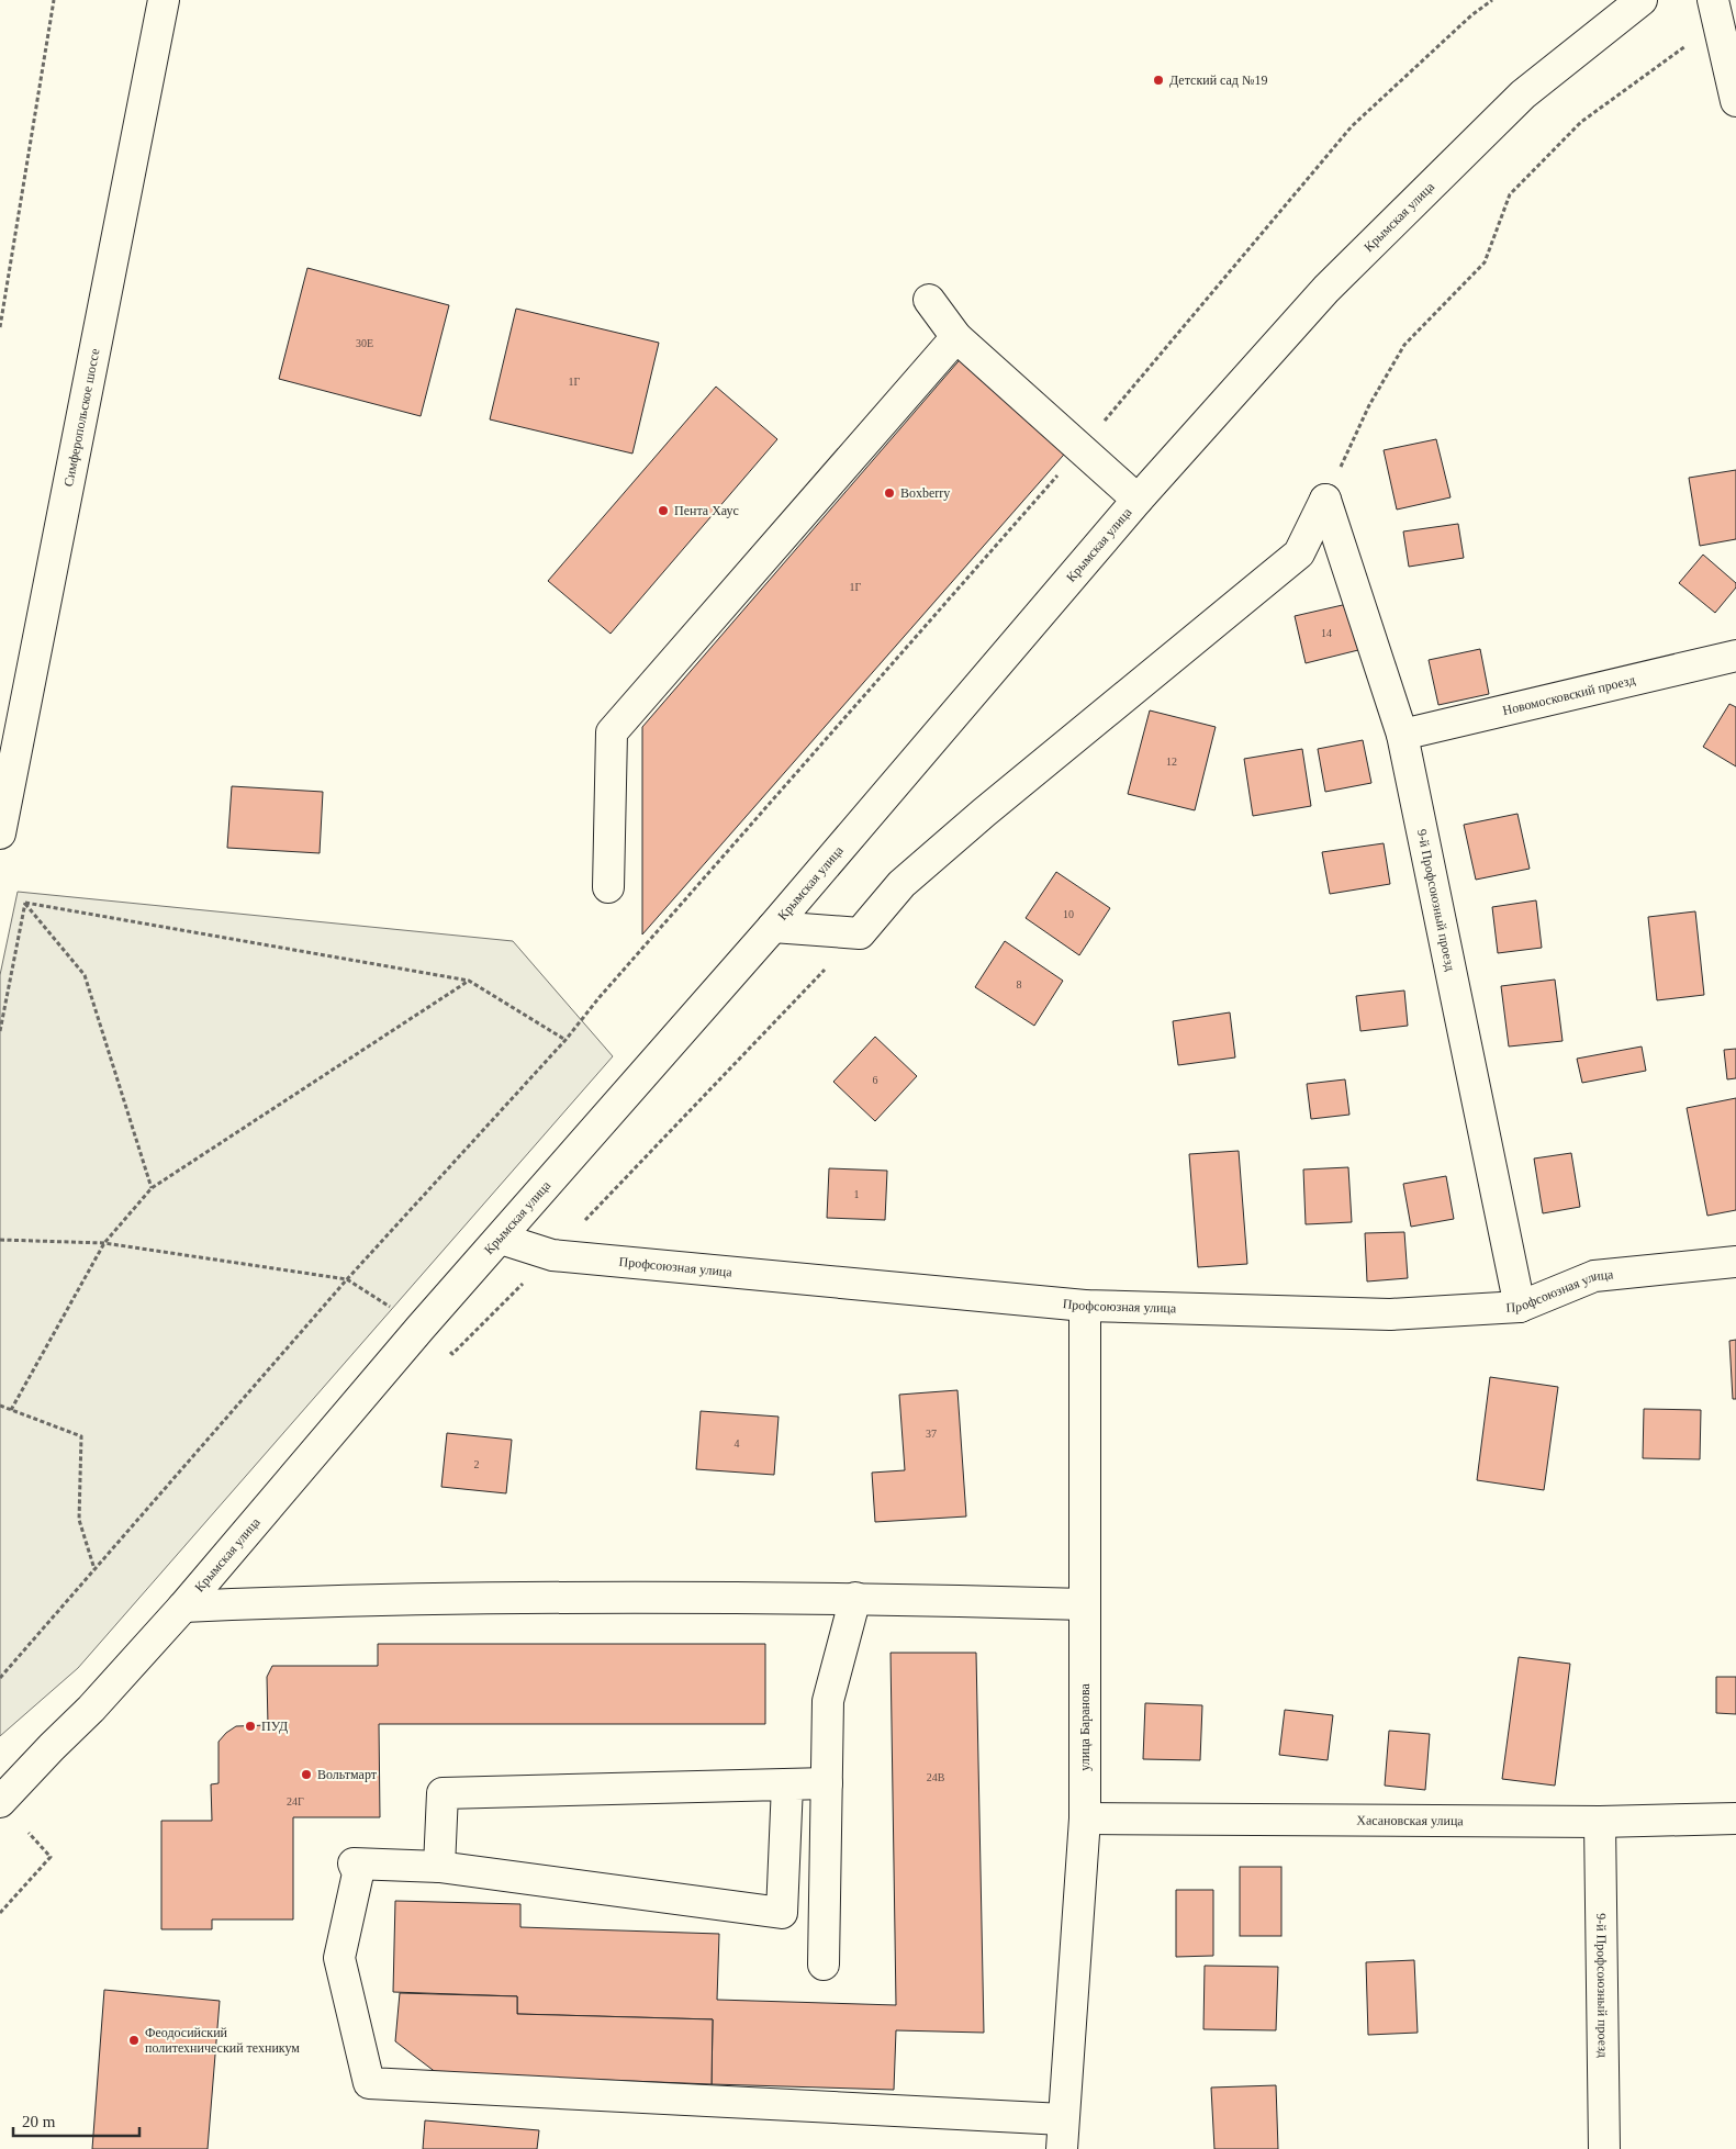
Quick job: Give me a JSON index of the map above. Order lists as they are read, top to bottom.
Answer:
{
  "streets": {
    "street": [
      "Крымская улица",
      "Симферопольское шоссе",
      "Новомосковский проезд",
      "9-й Профсоюзный проезд",
      "Профсоюзная улица",
      "улица Баранова",
      "Хасановская улица"
    ]
  },
  "crossings": [
    ["Крымская улица", "Профсоюзная улица"],
    ["Новомосковский проезд", "9-й Профсоюзный проезд"],
    ["9-й Профсоюзный проезд", "Профсоюзная улица"],
    ["9-й Профсоюзный проезд", "Хасановская улица"],
    ["Профсоюзная улица", "улица Баранова"],
    ["улица Баранова", "Хасановская улица"]
  ],
  "places": [
    "Детский сад №19",
    "Boxberry",
    "Пента Хаус",
    "ПУД",
    "Вольтмарт",
    "Феодосийский политехнический техникум"
  ],
  "house_numbers": [
    "30Е",
    "1Г",
    "1Г",
    "14",
    "12",
    "10",
    "8",
    "6",
    "1",
    "37",
    "4",
    "2",
    "24В",
    "24Г"
  ],
  "scale_bar": "20 m"
}
